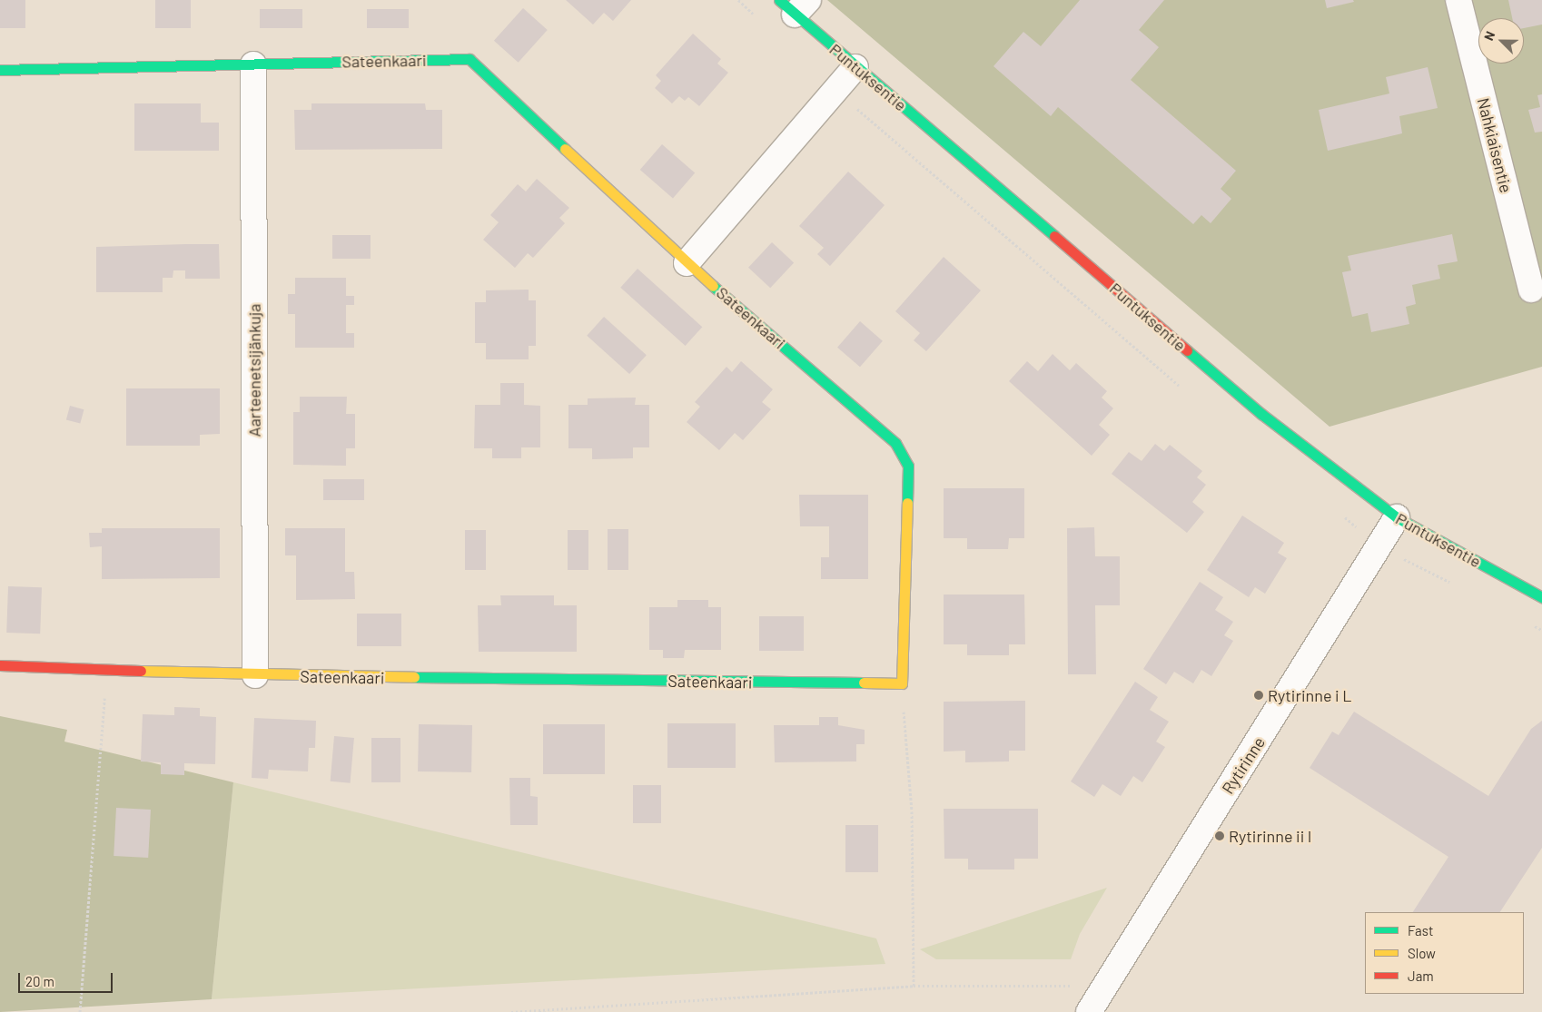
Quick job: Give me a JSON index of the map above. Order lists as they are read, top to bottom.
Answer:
{
  "streets": {
    "street": [
      "Sateenkaari",
      "Puntuksentie",
      "Nahkiaisentie",
      "Aarteenetsijänkuja",
      "Rytirinne"
    ]
  },
  "crossings": [
    ["Sateenkaari", "Aarteenetsijänkuja"],
    ["Puntuksentie", "Rytirinne"]
  ],
  "places": ["Rytirinne i L", "Rytirinne ii I"],
  "legend": ["Fast", "Slow", "Jam"],
  "scale_bar": "20 m",
  "north": "top left"
}
